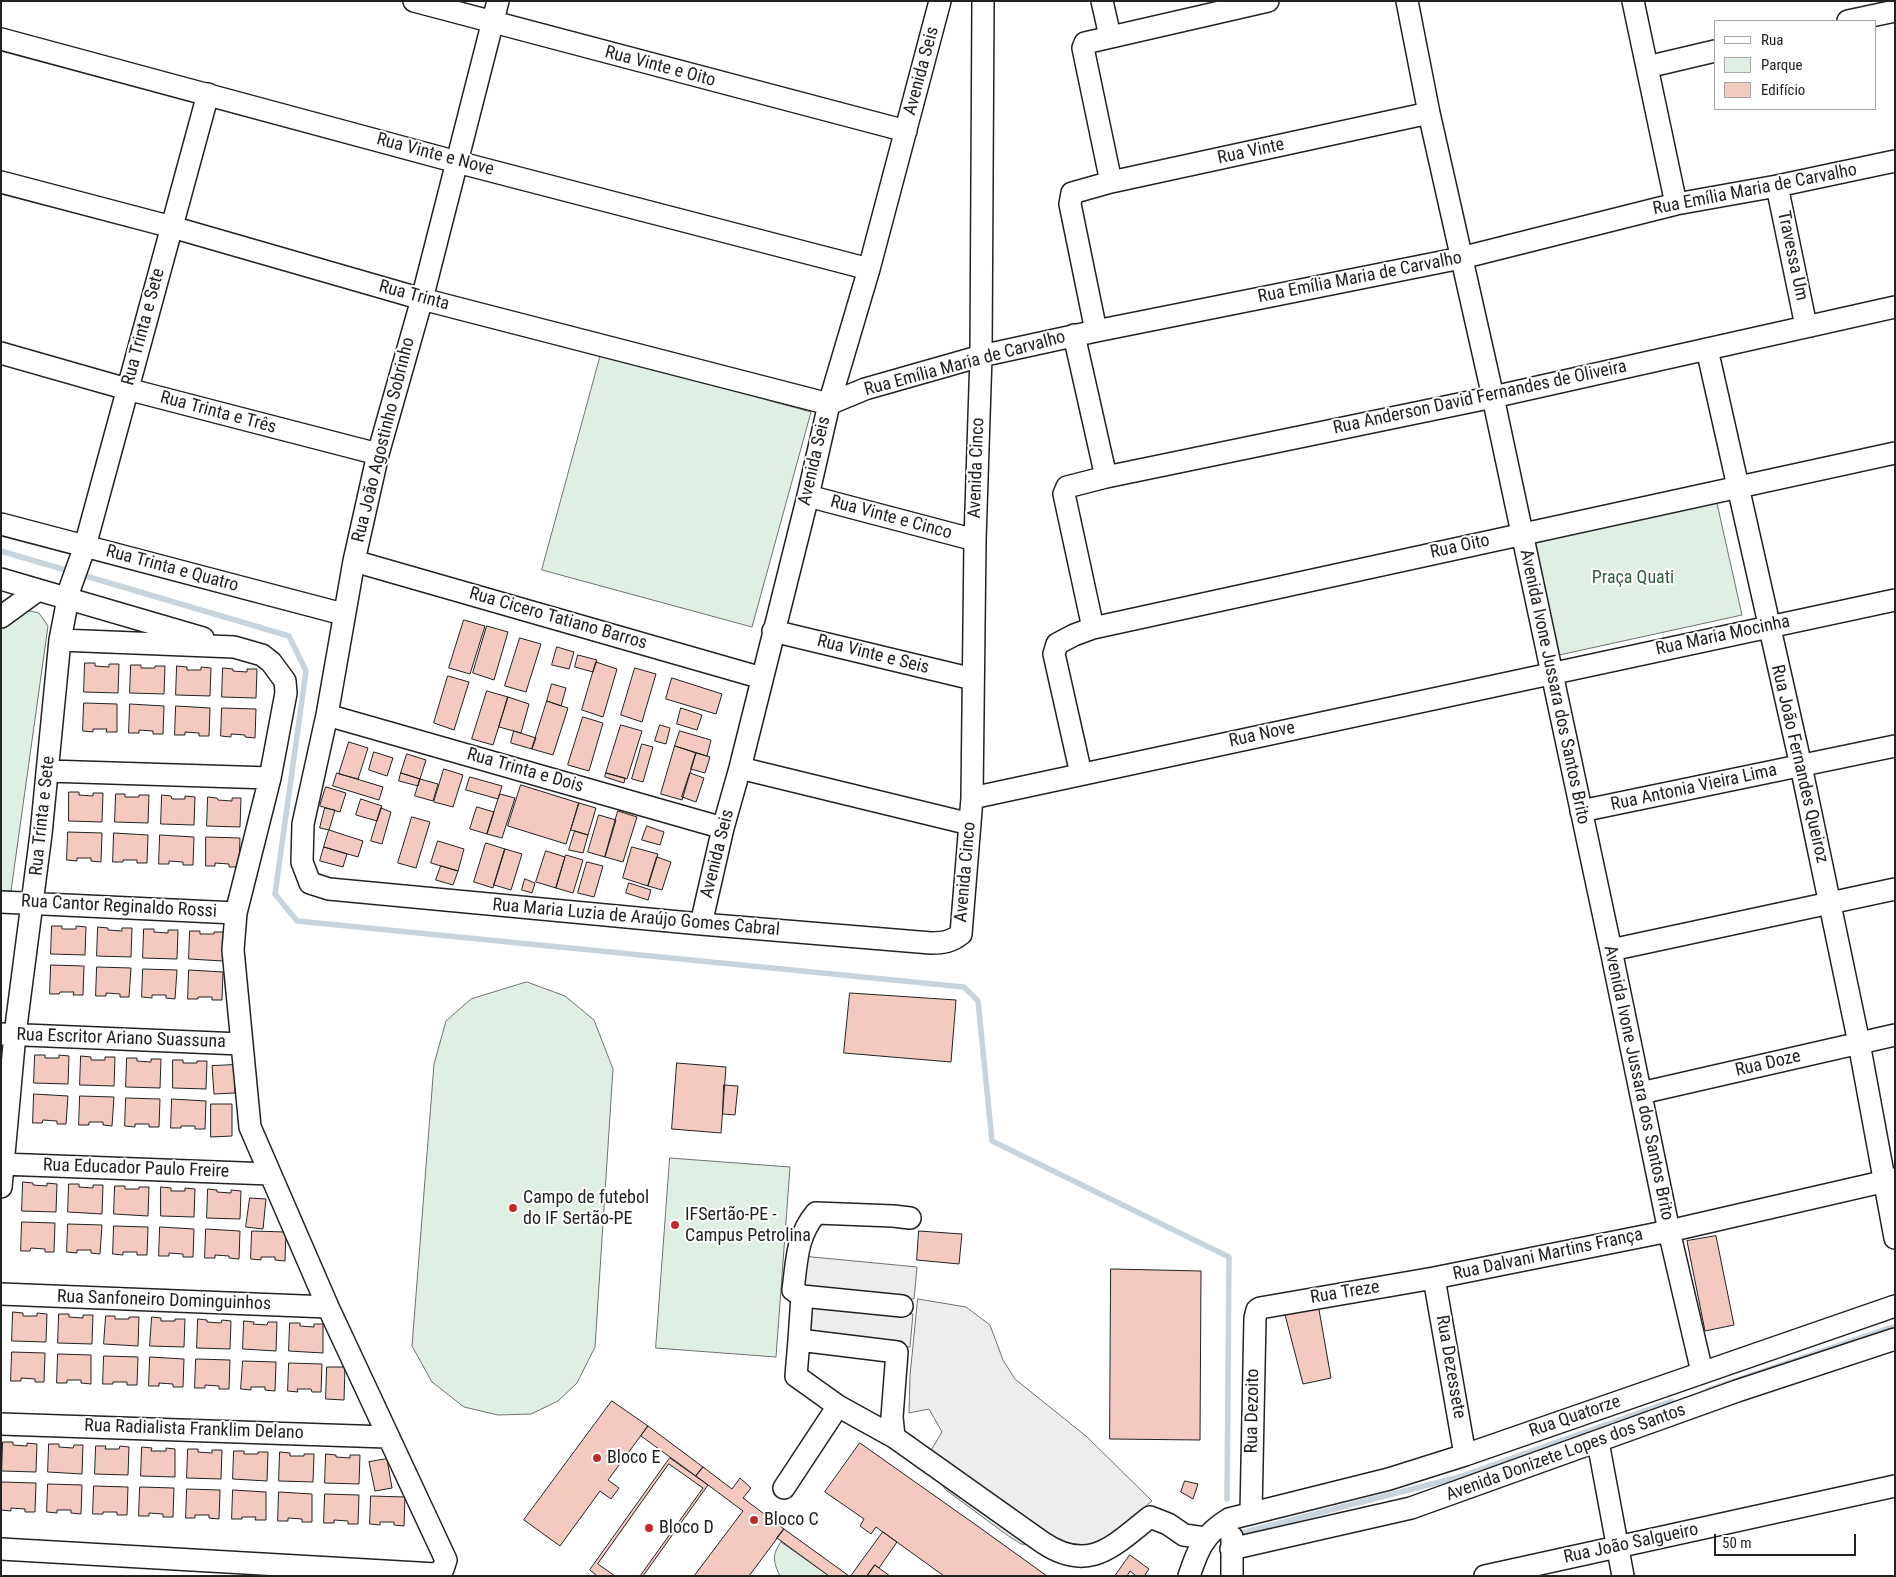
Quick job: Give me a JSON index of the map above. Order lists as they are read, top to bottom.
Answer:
{
  "streets": {
    "street": [
      "Rua Vinte e Oito",
      "Avenida Seis",
      "Rua Vinte",
      "Rua Vinte e Nove",
      "Rua Emília Maria de Carvalho",
      "Travessa Um",
      "Rua Trinta",
      "Rua Trinta e Sete",
      "Rua Anderson David Fernandes de Oliveira",
      "Rua Trinta e Três",
      "Rua João Agostinho Sobrinho",
      "Avenida Cinco",
      "Rua Vinte e Cinco",
      "Rua Oito",
      "Rua Trinta e Quatro",
      "Rua Cicero Tatiano Barros",
      "Rua Maria Mocinha",
      "Rua Vinte e Seis",
      "Avenida Ivone Jussara dos Santos Brito",
      "Rua Nove",
      "Rua João Fernandes Queiroz",
      "Rua Trinta e Dois",
      "Rua Antonia Vieira Lima",
      "Rua Cantor Reginaldo Rossi",
      "Rua Maria Luzia de Araújo Gomes Cabral",
      "Rua Escritor Ariano Suassuna",
      "Rua Doze",
      "Rua Educador Paulo Freire",
      "Rua Dalvani Martins França",
      "Rua Treze",
      "Rua Sanfoneiro Dominguinhos",
      "Rua Dezessete",
      "Rua Dezoito",
      "Rua Quatorze",
      "Rua Radialista Franklim Delano",
      "Avenida Donizete Lopes dos Santos",
      "Rua João Salgueiro"
    ]
  },
  "crossings": [
    ["Rua Vinte e Oito", "Avenida Seis"],
    ["Rua Vinte e Oito", "Rua João Agostinho Sobrinho"],
    ["Avenida Seis", "Rua Vinte e Nove"],
    ["Avenida Seis", "Rua Emília Maria de Carvalho"],
    ["Avenida Seis", "Rua Trinta"],
    ["Avenida Seis", "Rua Vinte e Cinco"],
    ["Avenida Seis", "Rua Cicero Tatiano Barros"],
    ["Avenida Seis", "Rua Vinte e Seis"],
    ["Avenida Seis", "Rua Trinta e Dois"],
    ["Avenida Seis", "Rua Maria Luzia de Araújo Gomes Cabral"],
    ["Rua Vinte", "Rua Emília Maria de Carvalho"],
    ["Rua Vinte", "Avenida Ivone Jussara dos Santos Brito"],
    ["Rua Vinte e Nove", "Rua Trinta e Sete"],
    ["Rua Vinte e Nove", "Rua João Agostinho Sobrinho"],
    ["Rua Emília Maria de Carvalho", "Travessa Um"],
    ["Rua Emília Maria de Carvalho", "Rua Trinta"],
    ["Rua Emília Maria de Carvalho", "Avenida Cinco"],
    ["Rua Emília Maria de Carvalho", "Avenida Ivone Jussara dos Santos Brito"],
    ["Travessa Um", "Rua Anderson David Fernandes de Oliveira"],
    ["Rua Trinta", "Rua Trinta e Sete"],
    ["Rua Trinta", "Rua João Agostinho Sobrinho"],
    ["Rua Trinta e Sete", "Rua Trinta e Três"],
    ["Rua Trinta e Sete", "Rua Trinta e Quatro"],
    ["Rua Trinta e Sete", "Rua Cantor Reginaldo Rossi"],
    ["Rua Trinta e Sete", "Rua Escritor Ariano Suassuna"],
    ["Rua Trinta e Sete", "Rua Educador Paulo Freire"],
    ["Rua Anderson David Fernandes de Oliveira", "Rua Oito"],
    ["Rua Anderson David Fernandes de Oliveira", "Avenida Ivone Jussara dos Santos Brito"],
    ["Rua Anderson David Fernandes de Oliveira", "Rua João Fernandes Queiroz"],
    ["Rua Trinta e Três", "Rua João Agostinho Sobrinho"],
    ["Rua João Agostinho Sobrinho", "Rua Trinta e Quatro"],
    ["Rua João Agostinho Sobrinho", "Rua Cicero Tatiano Barros"],
    ["Rua João Agostinho Sobrinho", "Rua Trinta e Dois"],
    ["Rua João Agostinho Sobrinho", "Rua Maria Luzia de Araújo Gomes Cabral"],
    ["Avenida Cinco", "Rua Vinte e Cinco"],
    ["Avenida Cinco", "Rua Vinte e Seis"],
    ["Avenida Cinco", "Rua Nove"],
    ["Avenida Cinco", "Rua Maria Luzia de Araújo Gomes Cabral"],
    ["Rua Oito", "Avenida Ivone Jussara dos Santos Brito"],
    ["Rua Oito", "Rua Nove"],
    ["Rua Oito", "Rua João Fernandes Queiroz"],
    ["Rua Maria Mocinha", "Avenida Ivone Jussara dos Santos Brito"],
    ["Rua Maria Mocinha", "Rua Nove"],
    ["Rua Maria Mocinha", "Rua João Fernandes Queiroz"],
    ["Avenida Ivone Jussara dos Santos Brito", "Rua Nove"],
    ["Avenida Ivone Jussara dos Santos Brito", "Rua Antonia Vieira Lima"],
    ["Avenida Ivone Jussara dos Santos Brito", "Rua Doze"],
    ["Avenida Ivone Jussara dos Santos Brito", "Rua Dalvani Martins França"],
    ["Avenida Ivone Jussara dos Santos Brito", "Rua Quatorze"],
    ["Avenida Ivone Jussara dos Santos Brito", "Avenida Donizete Lopes dos Santos"],
    ["Rua João Fernandes Queiroz", "Rua Antonia Vieira Lima"],
    ["Rua João Fernandes Queiroz", "Rua Doze"],
    ["Rua João Fernandes Queiroz", "Rua Dalvani Martins França"],
    ["Rua Dalvani Martins França", "Rua Treze"],
    ["Rua Dalvani Martins França", "Rua Dezessete"],
    ["Rua Treze", "Rua Dezessete"],
    ["Rua Treze", "Rua Dezoito"],
    ["Rua Dezessete", "Rua Quatorze"],
    ["Rua Dezoito", "Rua Quatorze"]
  ],
  "parks": ["Praça Quati"],
  "places": [
    "Campo de futebol do IF Sertão-PE",
    "IFSertão-PE - Campus Petrolina",
    "Bloco E",
    "Bloco C",
    "Bloco D"
  ],
  "legend": ["Rua", "Parque", "Edifício"],
  "scale_bar": "50 m"
}
